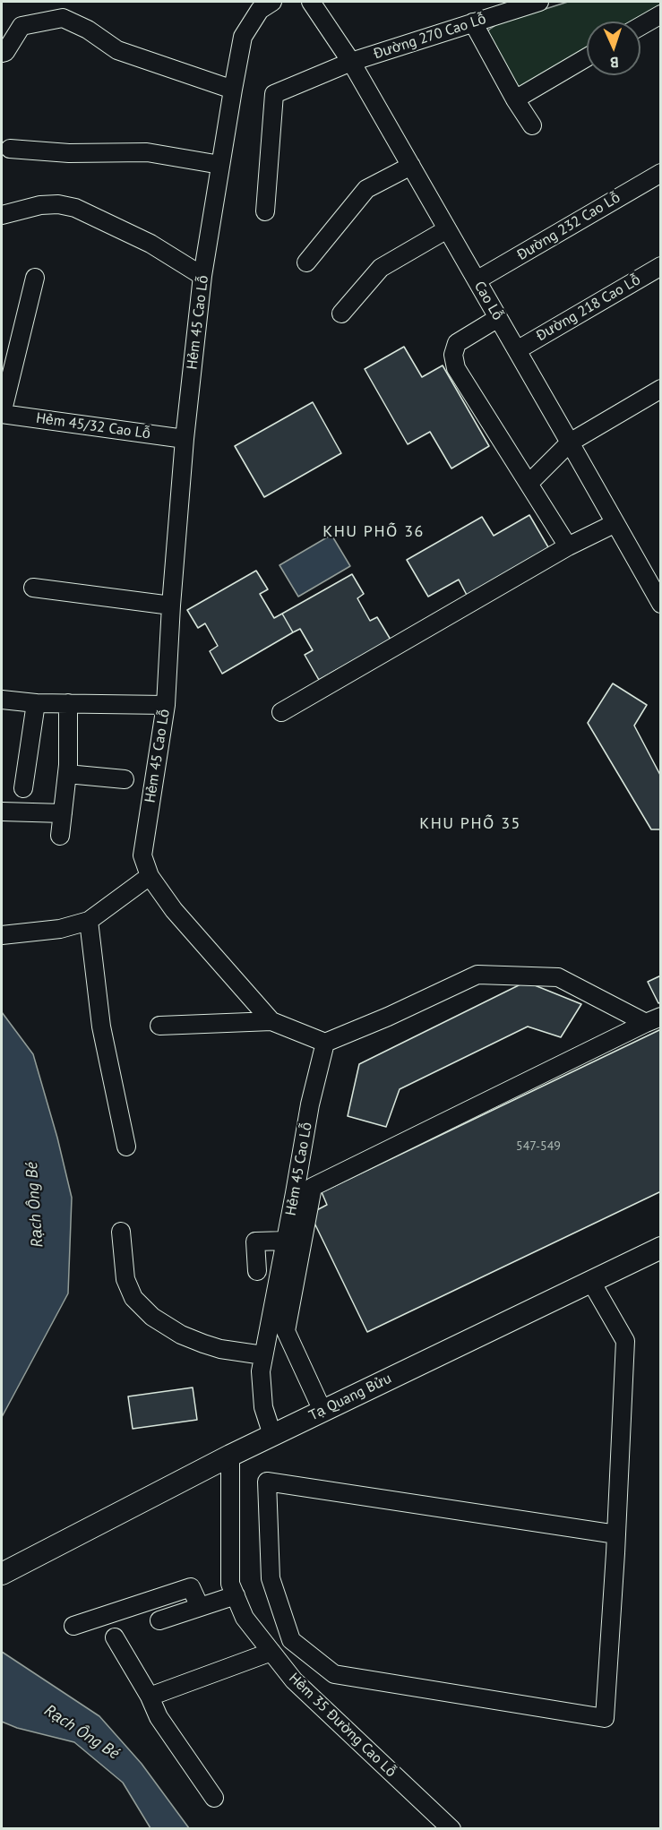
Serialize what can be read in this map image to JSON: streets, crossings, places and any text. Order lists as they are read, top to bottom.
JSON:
{
  "streets": {
    "main road": ["Tạ Quang Bửu"],
    "street": [
      "Đường 270 Cao Lỗ",
      "Đường 232 Cao Lỗ",
      "Cao Lỗ",
      "Đường 218 Cao Lỗ",
      "Hẻm 45 Cao Lỗ",
      "Hẻm 45/32 Cao Lỗ",
      "Hẻm 35 Đường Cao Lỗ"
    ]
  },
  "crossings": [
    ["Đường 270 Cao Lỗ", "Cao Lỗ"],
    ["Đường 232 Cao Lỗ", "Cao Lỗ"],
    ["Cao Lỗ", "Đường 218 Cao Lỗ"],
    ["Hẻm 45 Cao Lỗ", "Hẻm 45/32 Cao Lỗ"],
    ["Hẻm 45 Cao Lỗ", "Tạ Quang Bửu"],
    ["Tạ Quang Bửu", "Hẻm 35 Đường Cao Lỗ"]
  ],
  "districts": ["KHU PHỐ 36", "KHU PHỐ 35"],
  "water": ["Rạch Ông Bé"],
  "house_numbers": ["547-549"],
  "north": "bottom"
}
